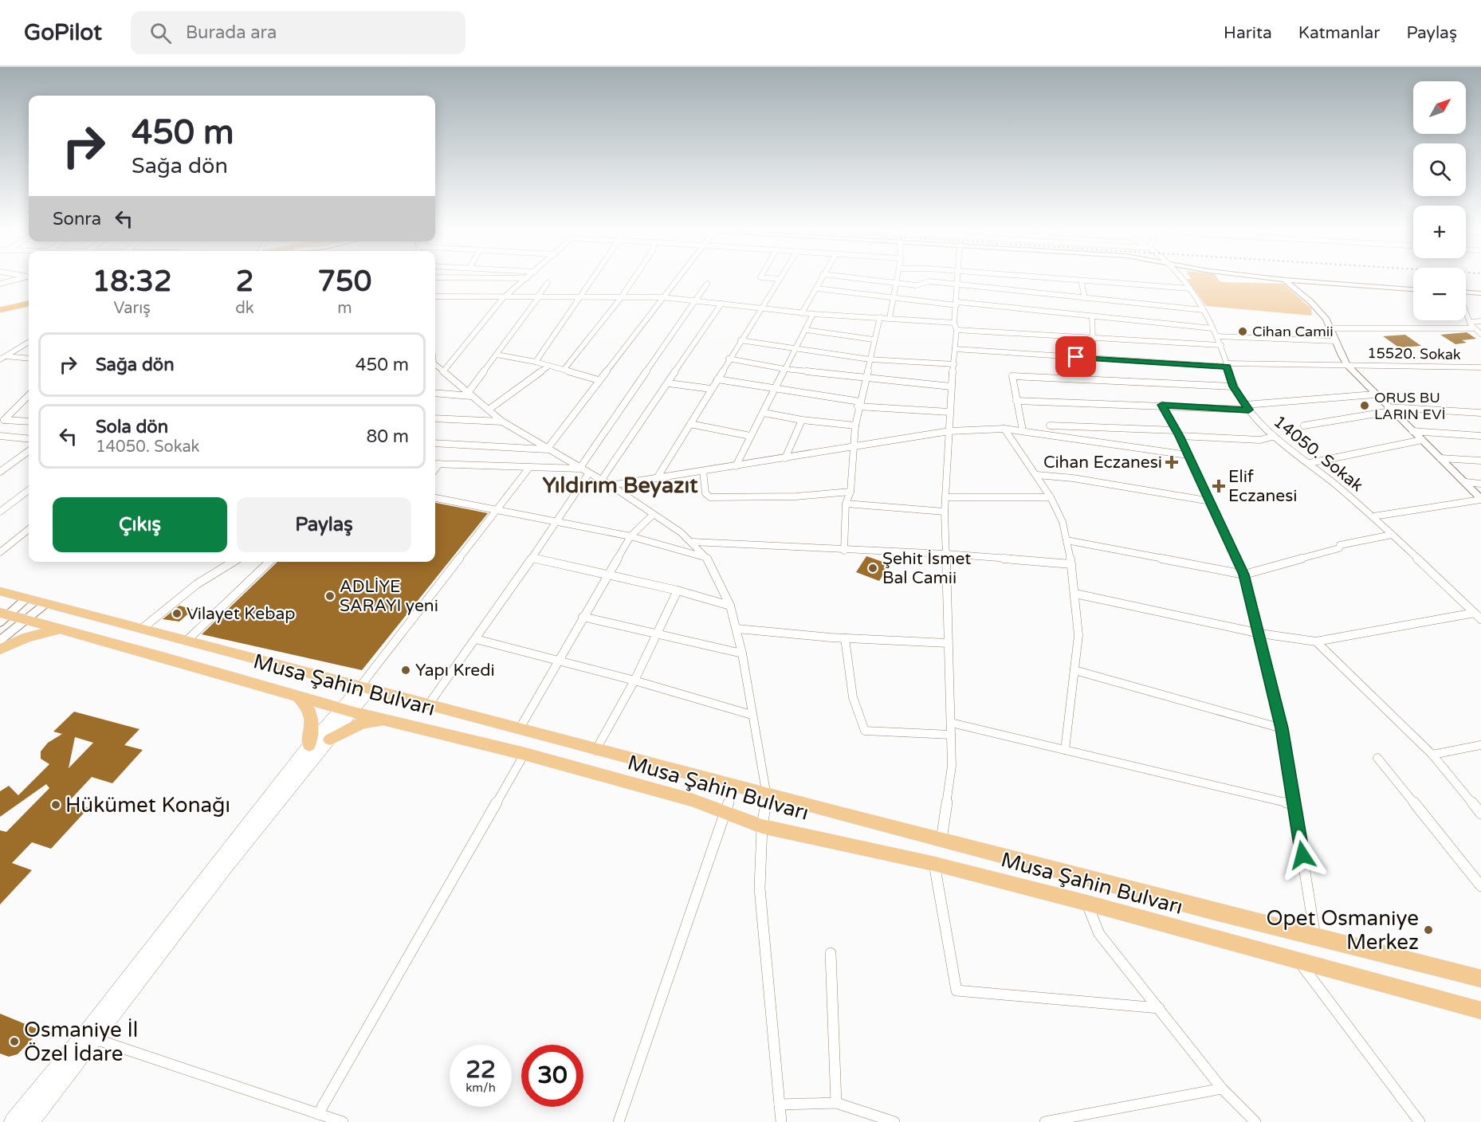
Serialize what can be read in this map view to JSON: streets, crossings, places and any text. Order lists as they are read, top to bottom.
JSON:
{
  "streets": {
    "main road": ["Musa Şahin Bulvarı"],
    "street": ["15520. Sokak", "14050. Sokak"]
  },
  "crossings": [
    ["15520. Sokak", "14050. Sokak"]
  ],
  "districts": ["Yıldırım Beyazıt"],
  "places": {
    "other": [
      "Cihan Camii",
      "ORUS BU LARIN EVİ",
      "Şehit İsmet Bal Camii",
      "ADLİYE SARAYI yeni",
      "Vilayet Kebap",
      "Yapı Kredi",
      "Hükümet Konağı",
      "Opet Osmaniye Merkez",
      "Osmaniye İl Özel İdare"
    ],
    "health": ["Cihan Eczanesi", "Elif Eczanesi"]
  },
  "north": "top right",
  "page": {
    "header": "GoPilot",
    "search": "Burada ara",
    "nav": ["Harita", "Katmanlar", "Paylaş"],
    "map_buttons": ["+", "−"],
    "turn": ["450 m", "Sağa dön"],
    "then": "Sonra",
    "eta": [
      "18:32",
      "Varış",
      "2",
      "dk",
      "750",
      "m"
    ],
    "list": [
      {
        "name": "Sağa dön",
        "value": "450 m"
      },
      {
        "name": "Sola dön",
        "note": "14050. Sokak",
        "value": "80 m"
      }
    ],
    "buttons": ["Çıkış", "Paylaş"],
    "speed": "22 km/h",
    "limit": "30"
  }
}
